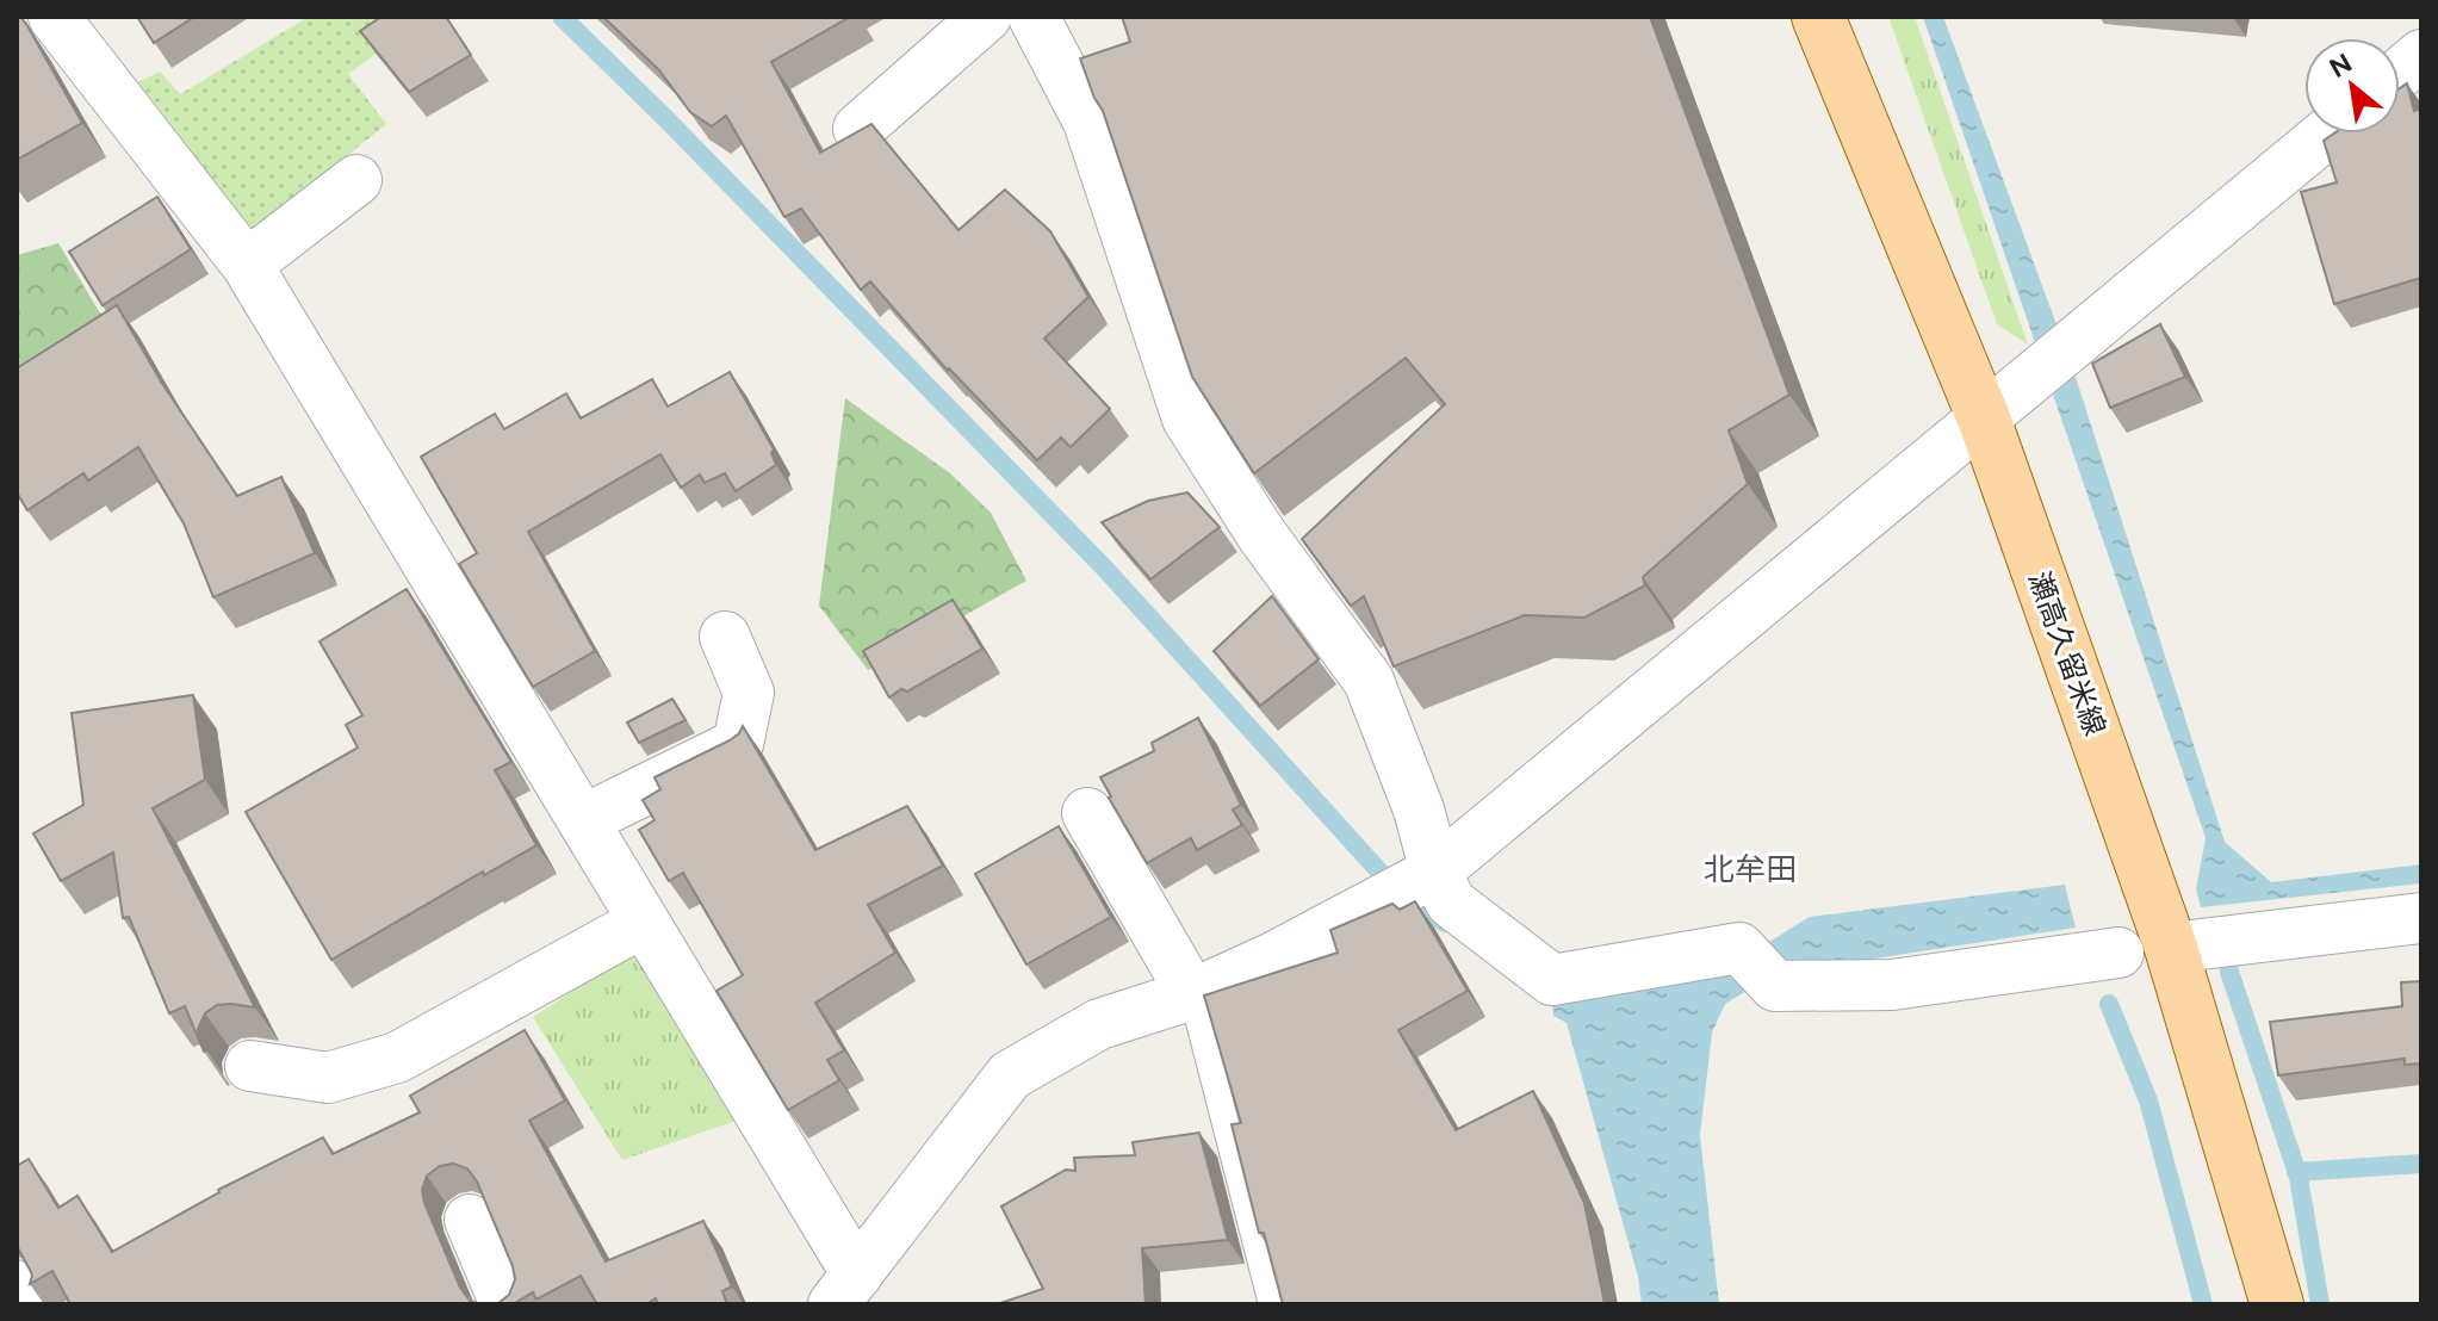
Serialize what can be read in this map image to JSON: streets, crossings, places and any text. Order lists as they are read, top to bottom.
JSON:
{
  "streets": {
    "main road": ["瀬高久留米線"]
  },
  "districts": ["北牟田"],
  "north": "top left"
}
